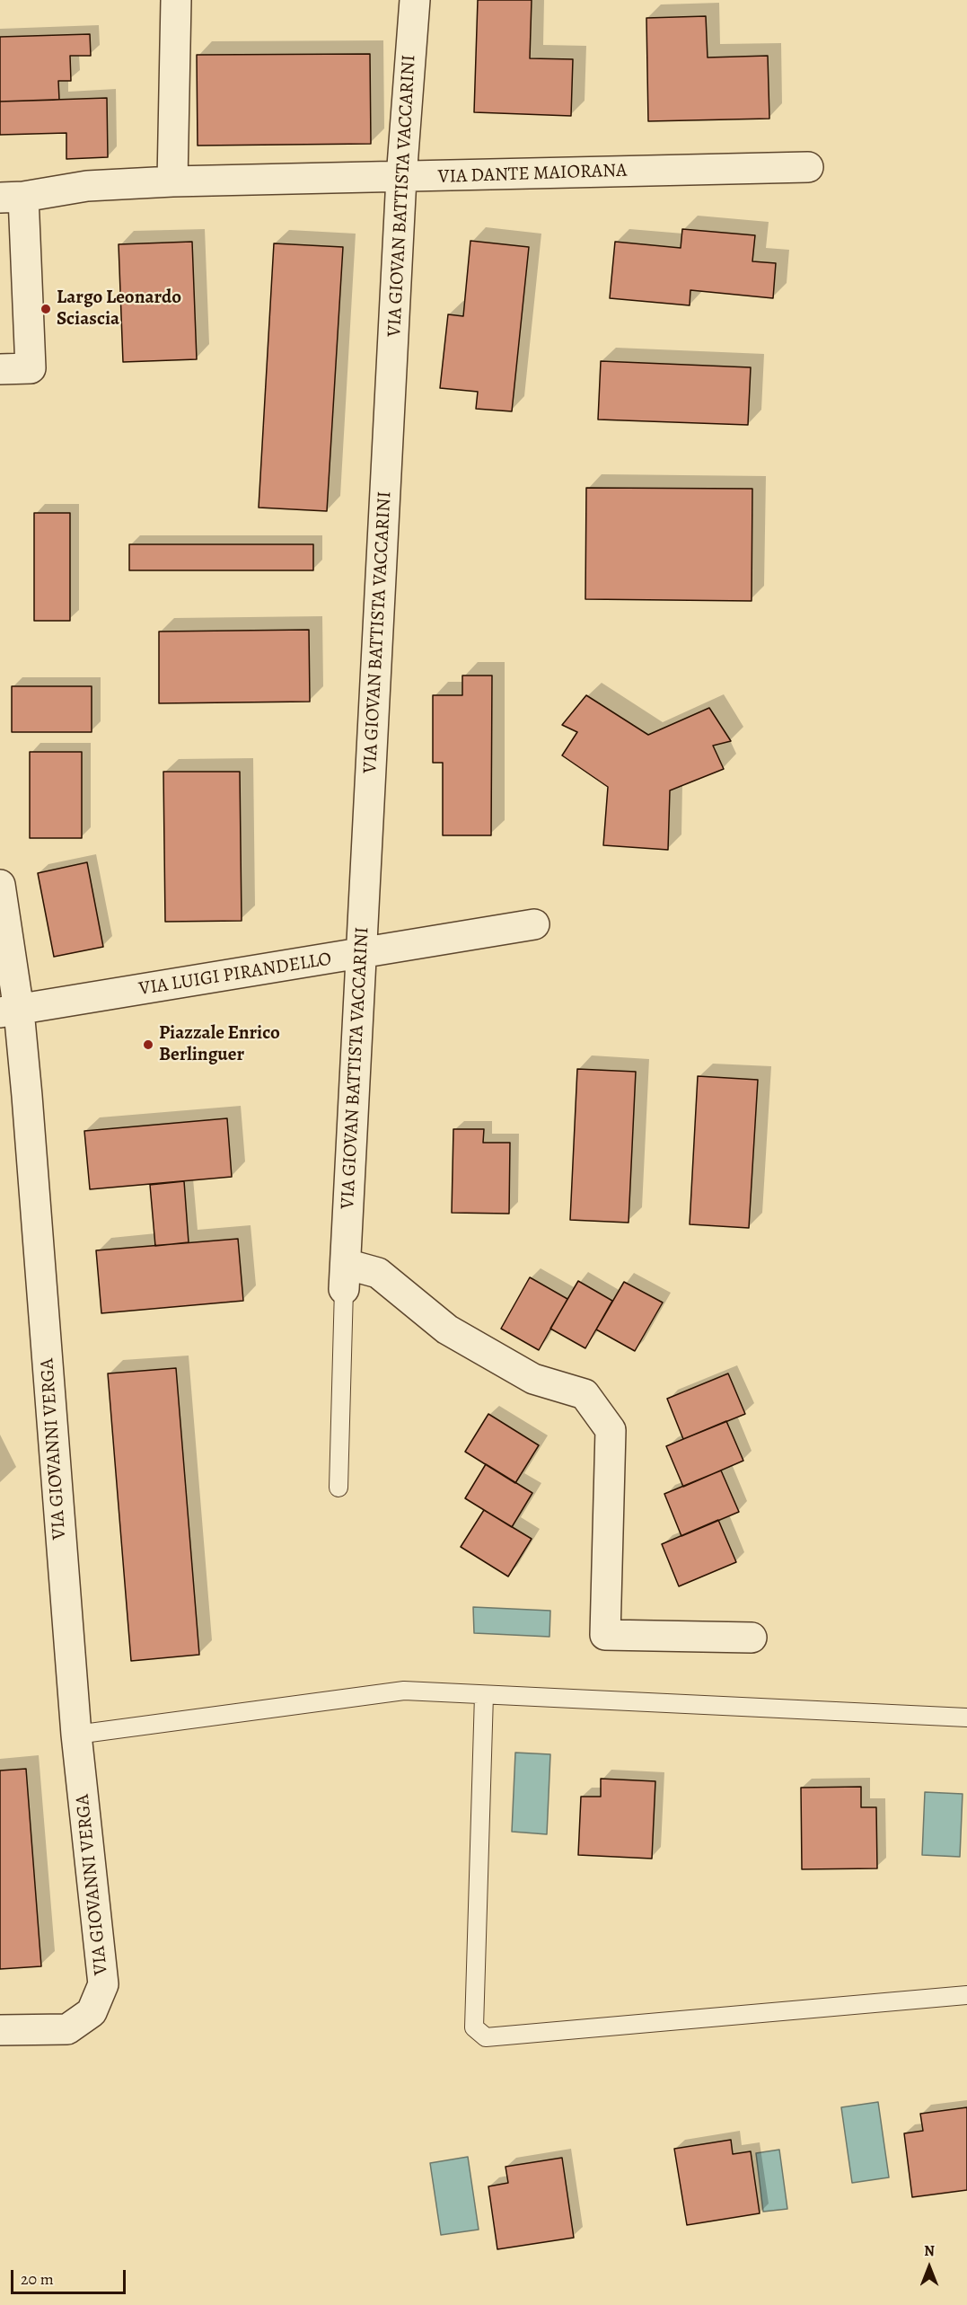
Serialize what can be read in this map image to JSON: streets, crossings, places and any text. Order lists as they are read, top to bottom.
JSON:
{
  "streets": {
    "street": [
      "VIA DANTE MAIORANA",
      "VIA GIOVAN BATTISTA VACCARINI",
      "VIA LUIGI PIRANDELLO",
      "VIA GIOVANNI VERGA"
    ]
  },
  "crossings": [
    ["VIA DANTE MAIORANA", "VIA GIOVAN BATTISTA VACCARINI"],
    ["VIA GIOVAN BATTISTA VACCARINI", "VIA LUIGI PIRANDELLO"],
    ["VIA LUIGI PIRANDELLO", "VIA GIOVANNI VERGA"]
  ],
  "places": ["Largo Leonardo Sciascia", "Piazzale Enrico Berlinguer"],
  "scale_bar": "20 m",
  "north": "top"
}
